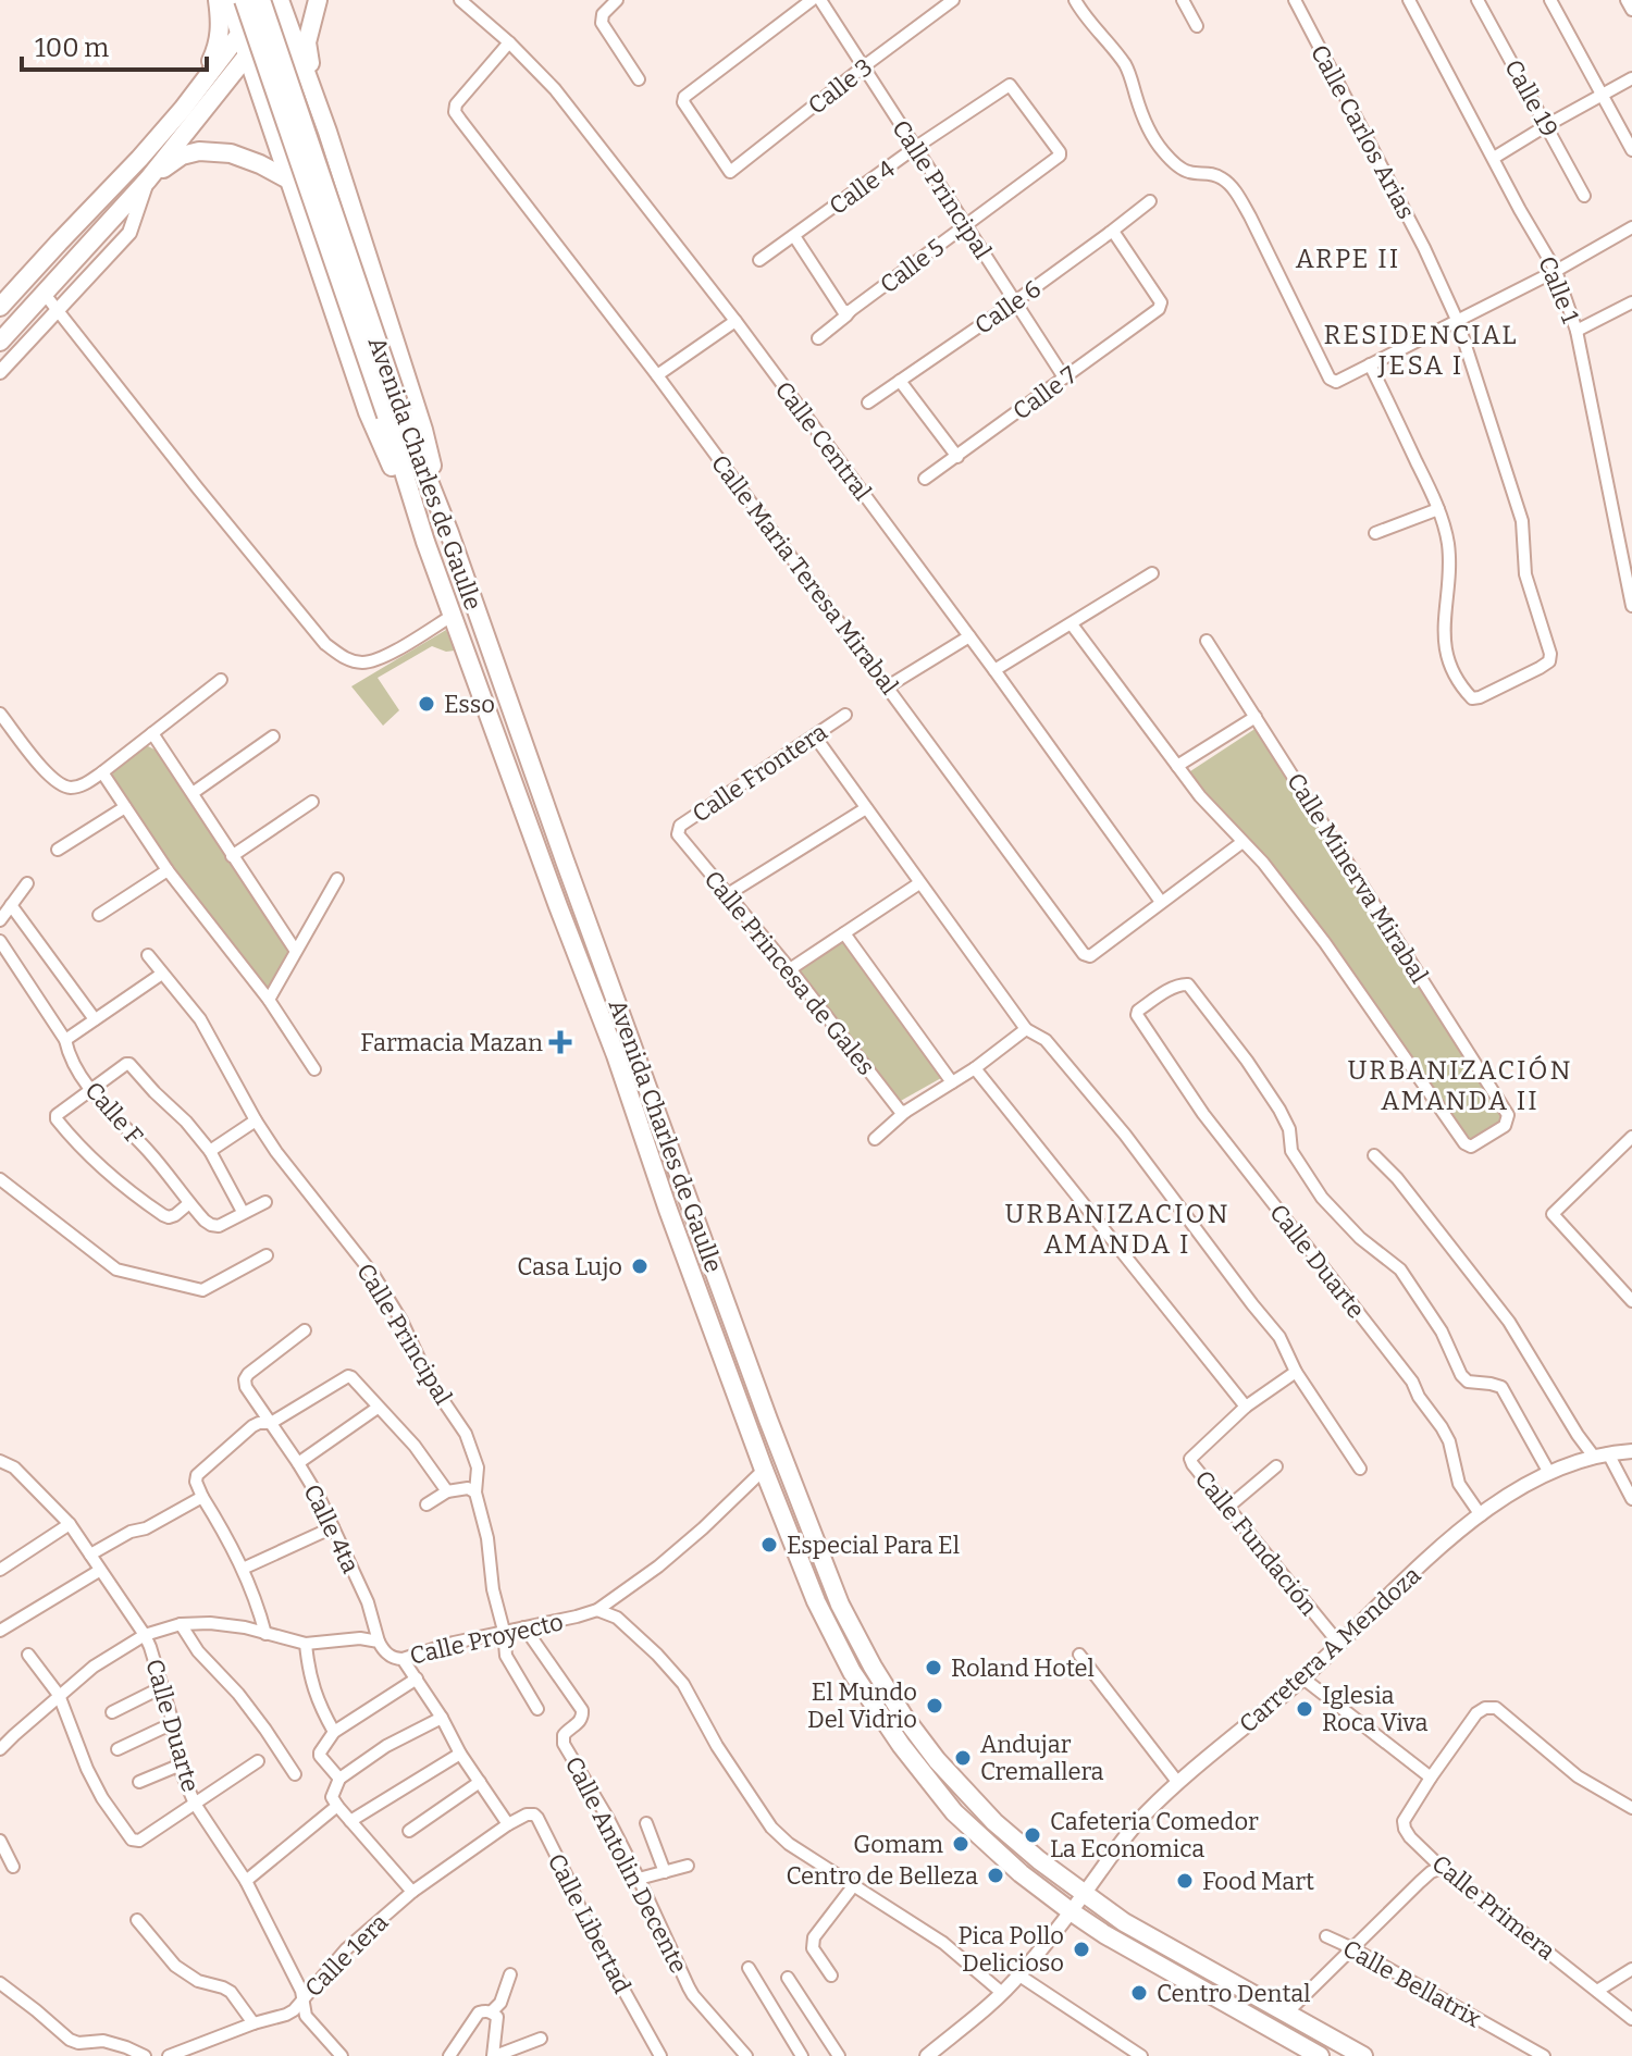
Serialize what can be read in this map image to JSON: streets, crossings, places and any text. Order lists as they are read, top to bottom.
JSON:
{
  "streets": {
    "main road": ["Avenida Charles de Gaulle"],
    "street": [
      "Calle 3",
      "Calle 19",
      "Calle Carlos Arias",
      "Calle 4",
      "Calle Principal",
      "Calle 5",
      "Calle 1",
      "Calle 6",
      "Calle 7",
      "Calle Central",
      "Calle Maria Teresa Mirabal",
      "Calle Frontera",
      "Calle Minerva Mirabal",
      "Calle Princesa de Gales",
      "Calle F",
      "Calle Duarte",
      "Calle 4ta",
      "Calle Fundación",
      "Calle Proyecto",
      "Carretera A Mendoza",
      "Calle Antolin Decente",
      "Calle Primera",
      "Calle Libertad",
      "Calle 1era",
      "Calle Bellatrix"
    ]
  },
  "crossings": [
    ["Calle 3", "Calle Principal"],
    ["Calle 4", "Calle Principal"],
    ["Calle 4", "Calle 5"],
    ["Calle Principal", "Calle 5"],
    ["Calle Principal", "Calle 6"],
    ["Calle Principal", "Calle 7"],
    ["Calle Principal", "Calle Proyecto"],
    ["Calle 6", "Calle 7"],
    ["Calle Central", "Calle Maria Teresa Mirabal"],
    ["Avenida Charles de Gaulle", "Calle Proyecto"],
    ["Avenida Charles de Gaulle", "Carretera A Mendoza"],
    ["Calle Maria Teresa Mirabal", "Calle Minerva Mirabal"],
    ["Calle Frontera", "Calle Princesa de Gales"],
    ["Calle Duarte", "Calle Proyecto"],
    ["Calle Duarte", "Carretera A Mendoza"],
    ["Calle Duarte", "Calle 1era"],
    ["Calle 4ta", "Calle Proyecto"],
    ["Calle Fundación", "Carretera A Mendoza"],
    ["Calle Proyecto", "Calle Antolin Decente"],
    ["Calle Libertad", "Calle 1era"]
  ],
  "districts": [
    "ARPE II",
    "RESIDENCIAL JESA I",
    "URBANIZACIÓN AMANDA II",
    "URBANIZACION AMANDA I"
  ],
  "places": {
    "other": [
      "Esso",
      "Casa Lujo",
      "Especial Para El",
      "Roland Hotel",
      "El Mundo Del Vidrio",
      "Iglesia Roca Viva",
      "Andujar Cremallera",
      "Cafeteria Comedor La Economica",
      "Gomam",
      "Centro de Belleza",
      "Food Mart",
      "Pica Pollo Delicioso",
      "Centro Dental"
    ],
    "health": ["Farmacia Mazan"]
  },
  "scale_bar": "100 m"
}
